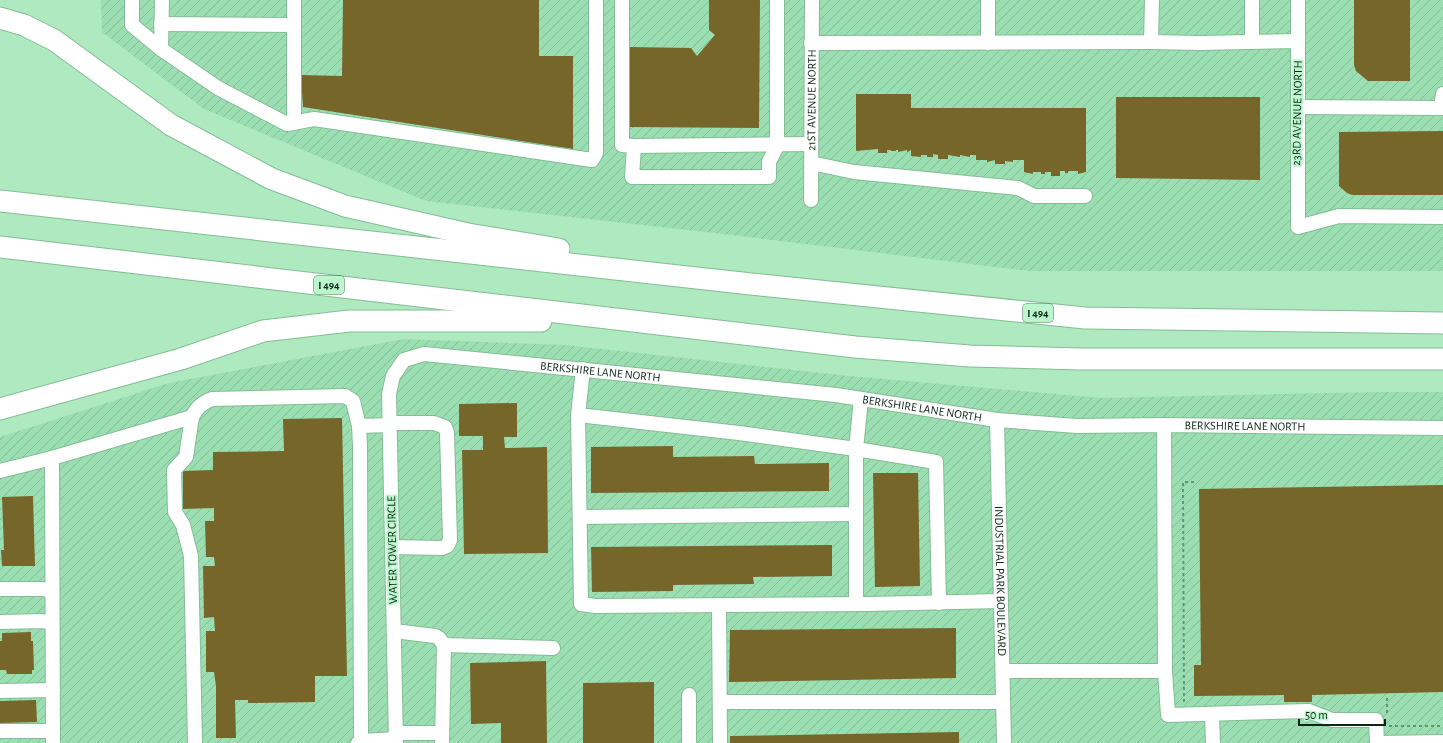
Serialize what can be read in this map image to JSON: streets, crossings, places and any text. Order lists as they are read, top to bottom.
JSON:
{
  "streets": {
    "highway": ["I 494"],
    "street": [
      "21ST AVENUE NORTH",
      "23RD AVENUE NORTH",
      "BERKSHIRE LANE NORTH",
      "WATER TOWER CIRCLE",
      "INDUSTRIAL PARK BOULEVARD"
    ]
  },
  "crossings": [
    ["BERKSHIRE LANE NORTH", "WATER TOWER CIRCLE"],
    ["BERKSHIRE LANE NORTH", "INDUSTRIAL PARK BOULEVARD"]
  ],
  "scale_bar": "50 m"
}
